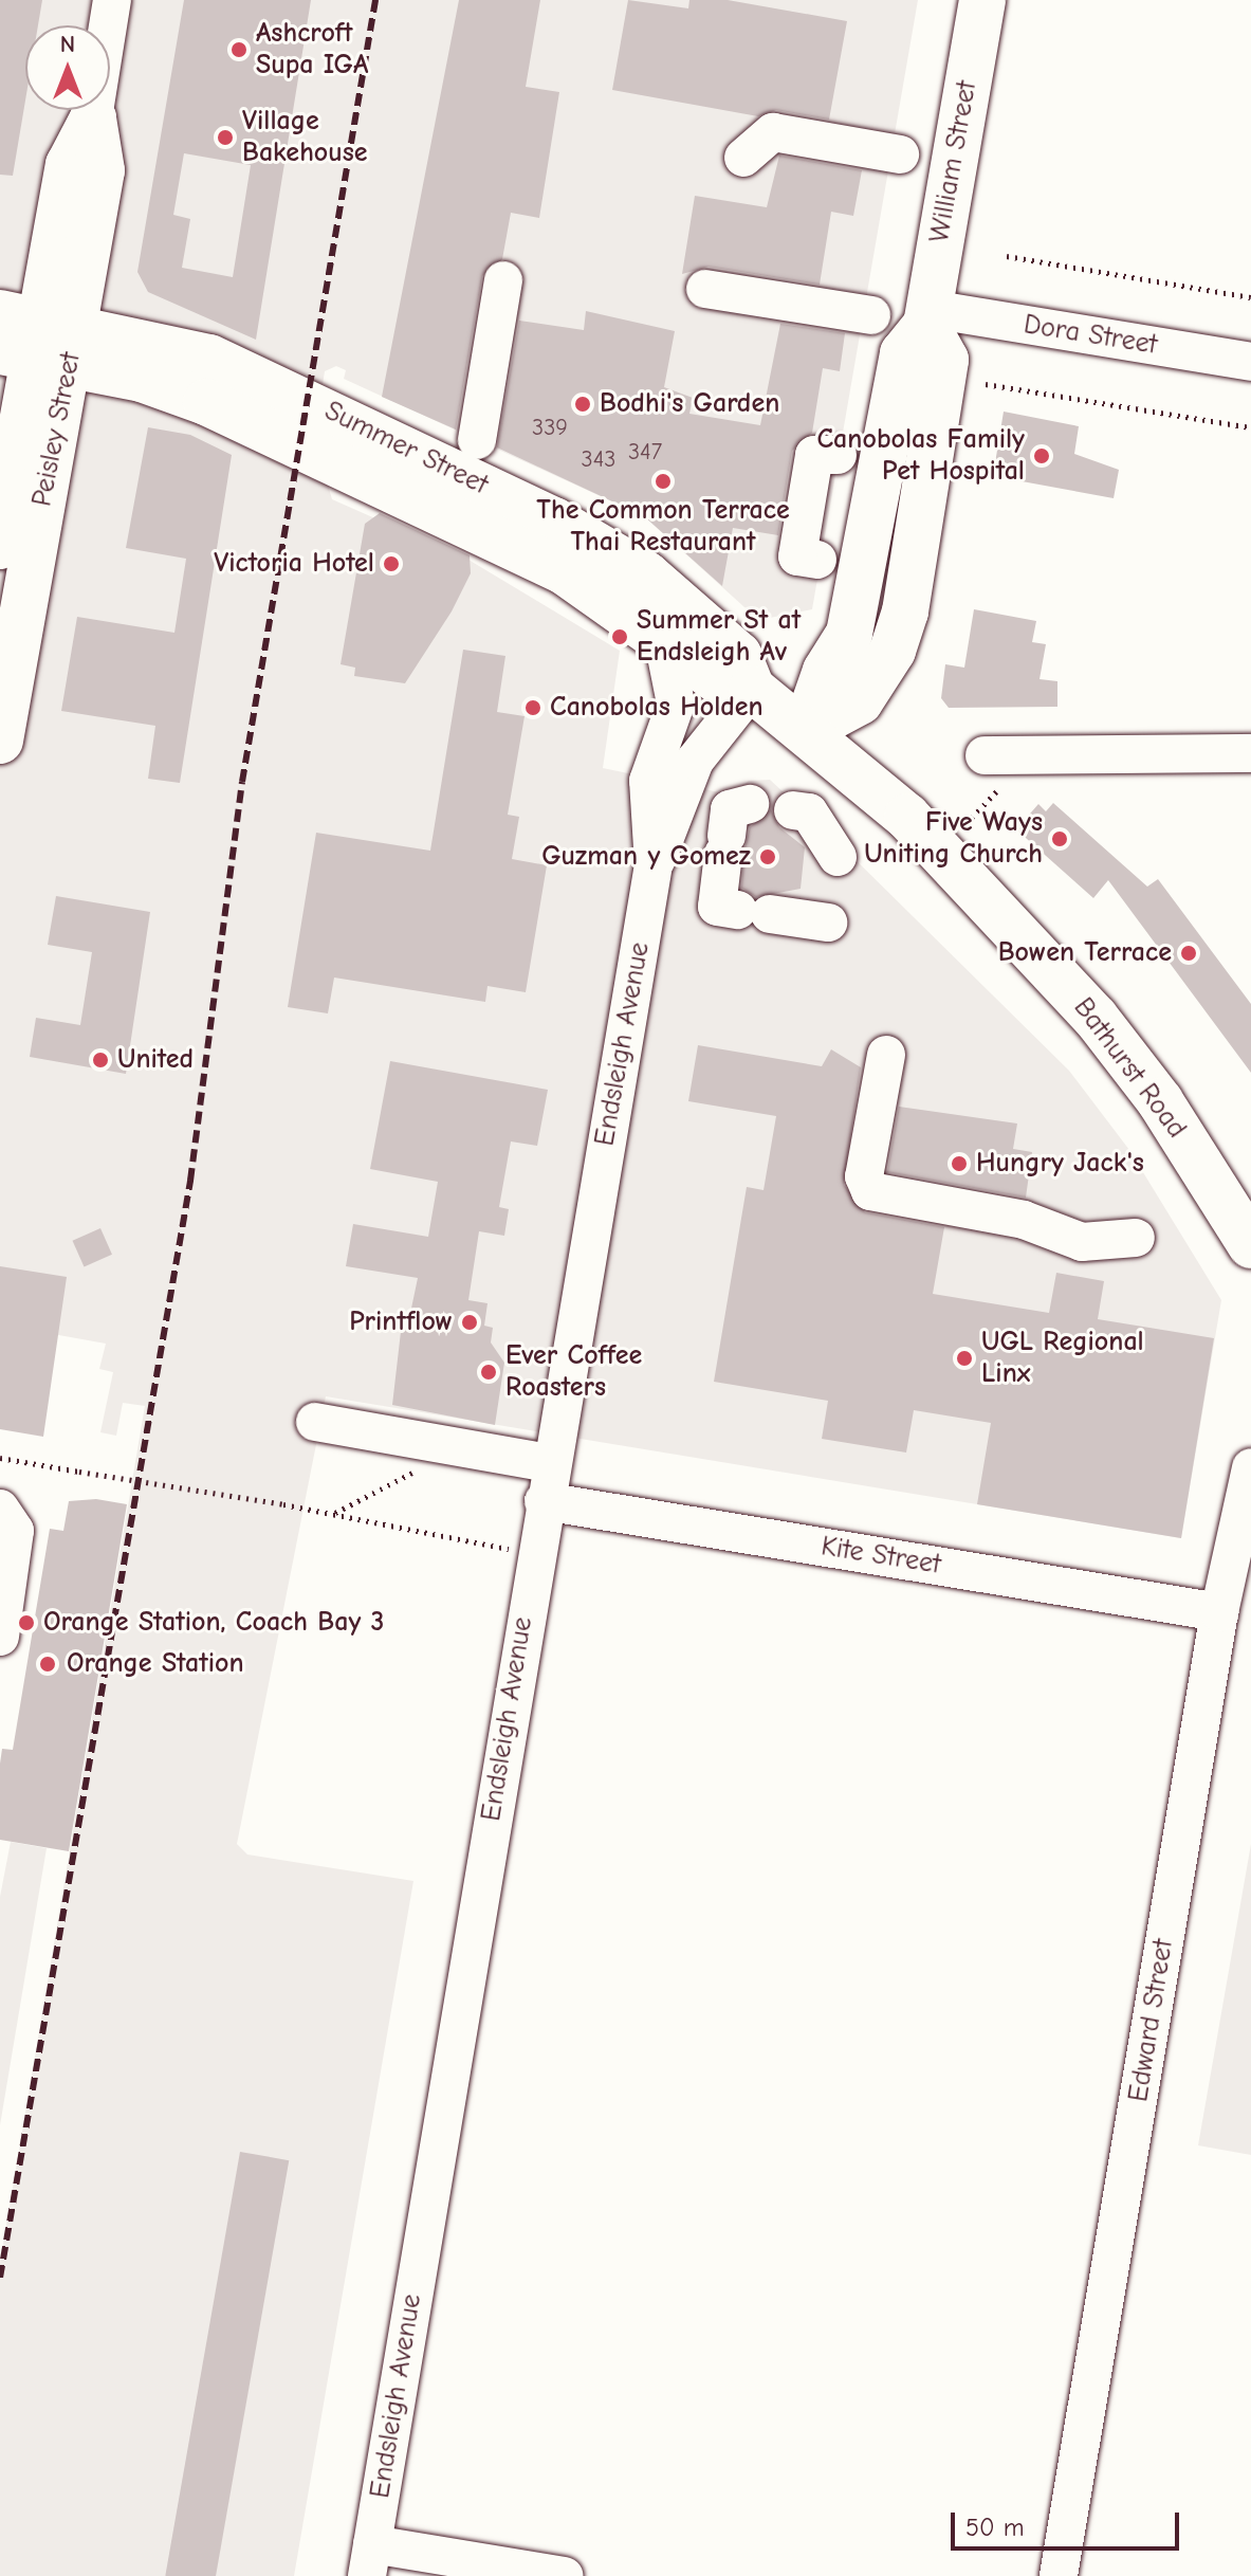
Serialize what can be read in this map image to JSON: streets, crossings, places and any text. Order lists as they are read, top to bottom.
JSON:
{
  "streets": {
    "main road": [
      "William Street",
      "Peisley Street",
      "Summer Street",
      "Bathurst Road"
    ],
    "street": [
      "Dora Street",
      "Endsleigh Avenue",
      "Kite Street",
      "Edward Street"
    ]
  },
  "crossings": [
    ["William Street", "Dora Street"],
    ["William Street", "Summer Street"],
    ["William Street", "Bathurst Road"],
    ["Peisley Street", "Summer Street"],
    ["Summer Street", "Endsleigh Avenue"],
    ["Summer Street", "Bathurst Road"],
    ["Endsleigh Avenue", "Kite Street"],
    ["Kite Street", "Edward Street"]
  ],
  "places": [
    "Ashcroft Supa IGA",
    "Village Bakehouse",
    "Bodhi's Garden",
    "Canobolas Family Pet Hospital",
    "The Common Terrace Thai Restaurant",
    "Victoria Hotel",
    "Summer St at Endsleigh Av",
    "Canobolas Holden",
    "Five Ways Uniting Church",
    "Guzman y Gomez",
    "Bowen Terrace",
    "United",
    "Hungry Jack's",
    "Printflow",
    "UGL Regional Linx",
    "Ever Coffee Roasters",
    "Orange Station, Coach Bay 3",
    "Orange Station"
  ],
  "house_numbers": ["339", "347", "343"],
  "scale_bar": "50 m",
  "north": "top"
}
